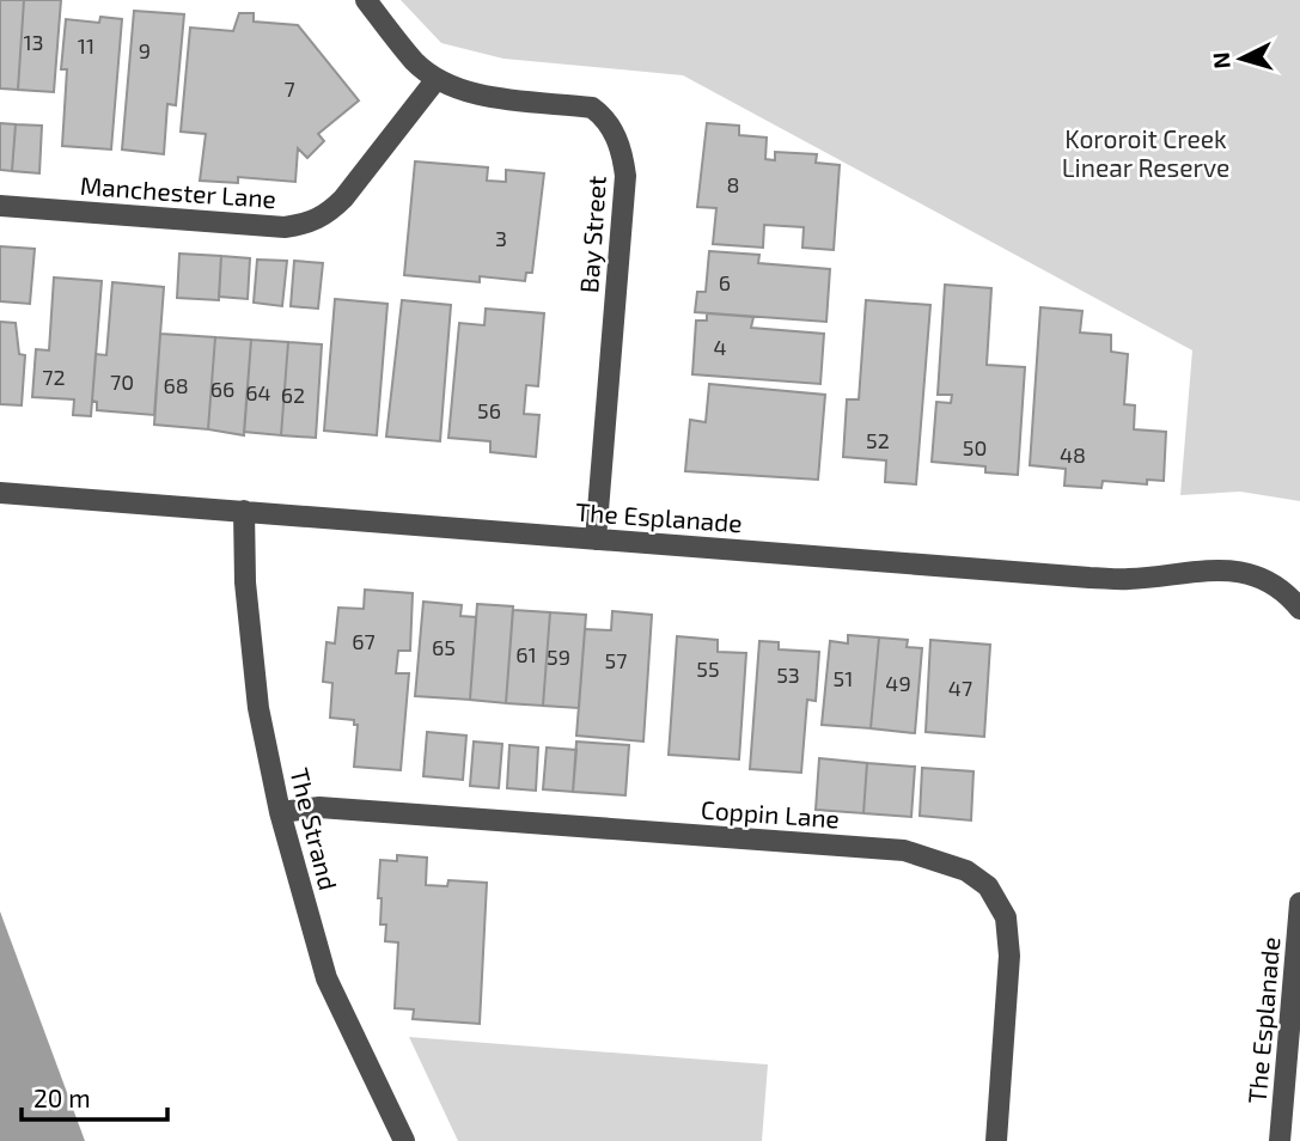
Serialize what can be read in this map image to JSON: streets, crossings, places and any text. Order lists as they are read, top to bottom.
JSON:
{
  "streets": {
    "street": [
      "Manchester Lane",
      "Bay Street",
      "The Esplanade",
      "Coppin Lane",
      "The Strand"
    ]
  },
  "crossings": [
    ["Manchester Lane", "Bay Street"],
    ["Bay Street", "The Esplanade"],
    ["The Esplanade", "The Strand"],
    ["Coppin Lane", "The Strand"]
  ],
  "parks": ["Kororoit Creek Linear Reserve"],
  "house_numbers": [
    "13",
    "11",
    "9",
    "7",
    "8",
    "3",
    "6",
    "4",
    "72",
    "70",
    "68",
    "66",
    "64",
    "62",
    "56",
    "52",
    "50",
    "48",
    "67",
    "65",
    "61",
    "59",
    "57",
    "55",
    "53",
    "51",
    "49",
    "47"
  ],
  "scale_bar": "20 m",
  "north": "left"
}
